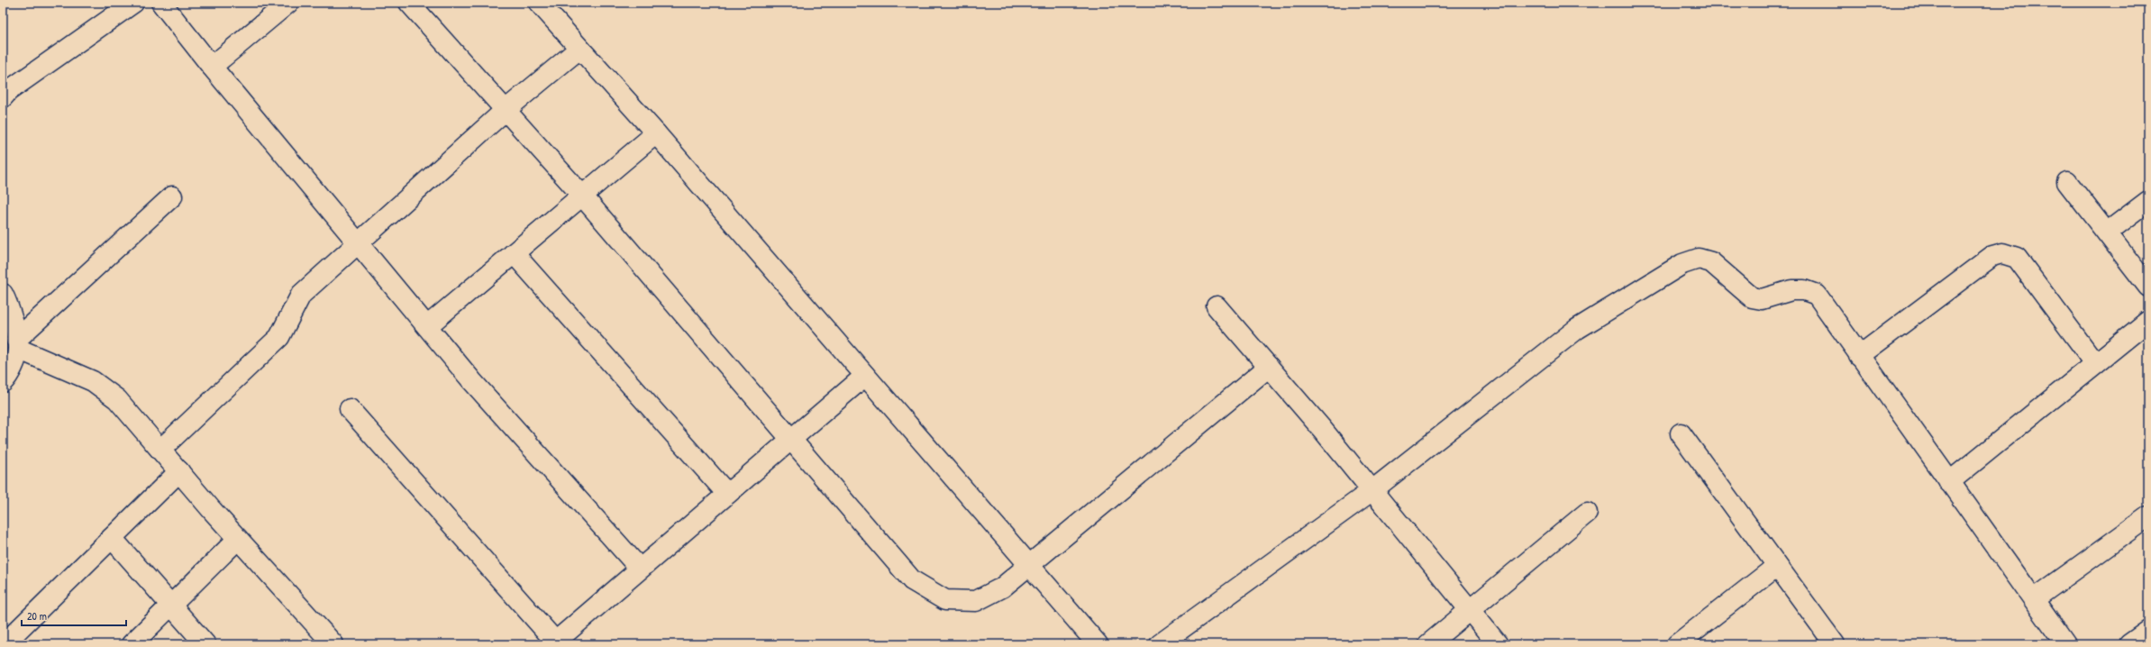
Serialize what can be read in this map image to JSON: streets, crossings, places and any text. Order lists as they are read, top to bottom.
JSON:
{
  "scale_bar": "20 m"
}
